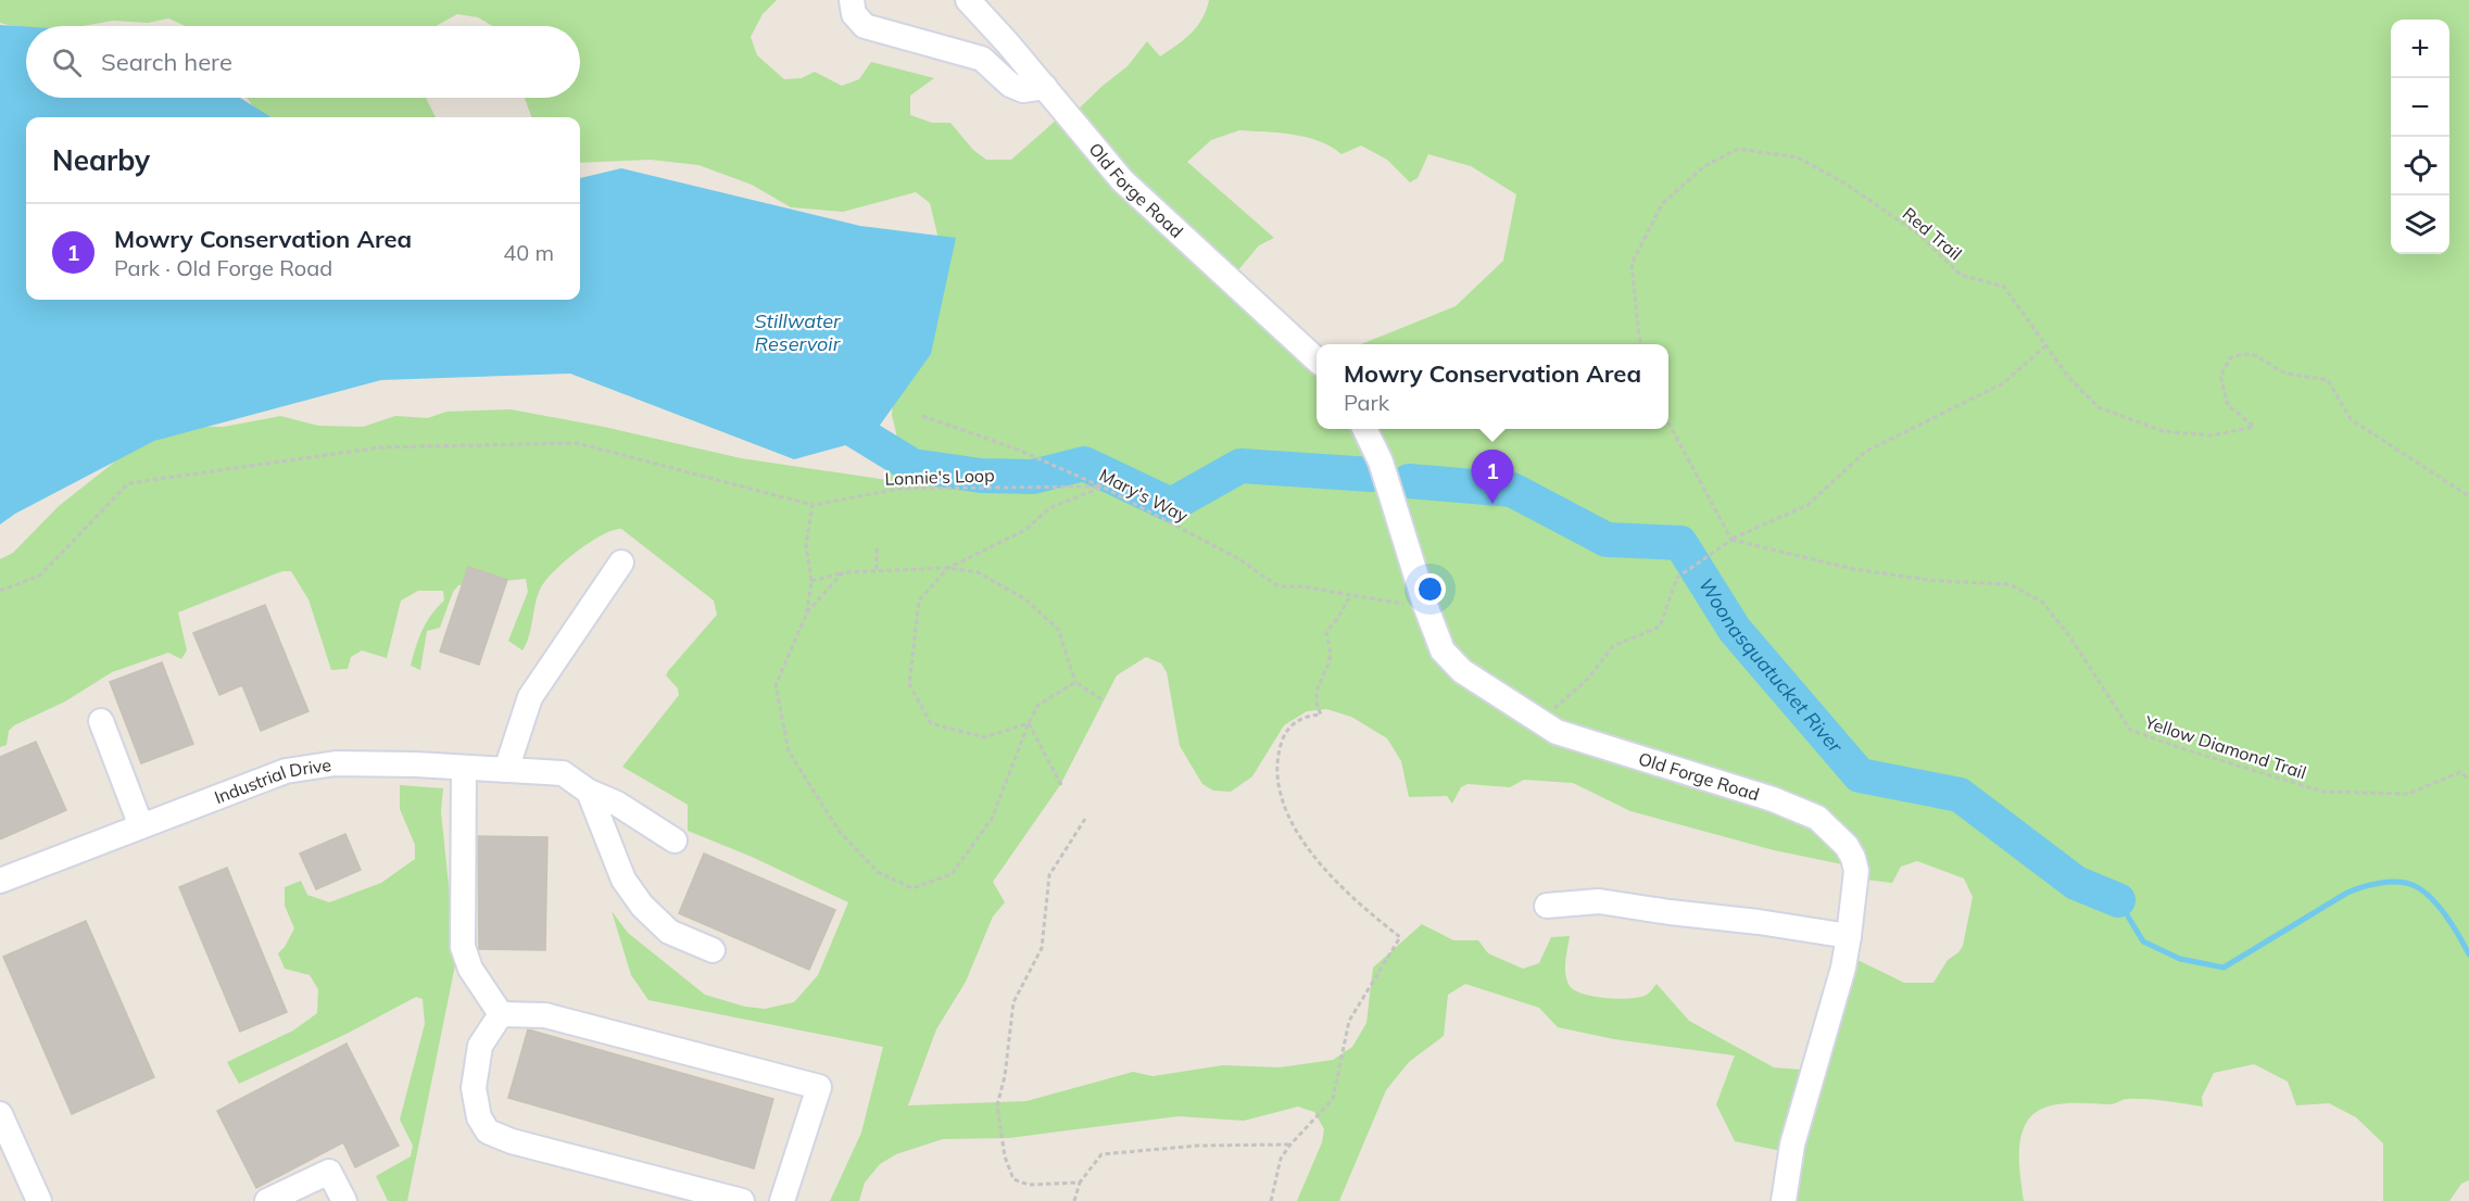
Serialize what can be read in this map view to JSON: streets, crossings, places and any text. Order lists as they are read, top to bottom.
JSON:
{
  "streets": {
    "street": ["Old Forge Road", "Industrial Drive"],
    "path": [
      "Red Trail",
      "Lonnie's Loop",
      "Mary's Way",
      "Yellow Diamond Trail"
    ]
  },
  "crossings": [
    ["Old Forge Road", "Mary's Way"],
    ["Lonnie's Loop", "Mary's Way"]
  ],
  "water": ["Stillwater Reservoir", "Woonasquatucket River"],
  "page": {
    "map_buttons": ["+", "−"],
    "search": "Search here",
    "heading": "Nearby",
    "list": [
      {
        "mark": "1",
        "name": "Mowry Conservation Area",
        "note": "Park · Old Forge Road",
        "value": "40 m"
      }
    ],
    "popup": ["Mowry Conservation Area", "Park"],
    "pins": "1"
  }
}
